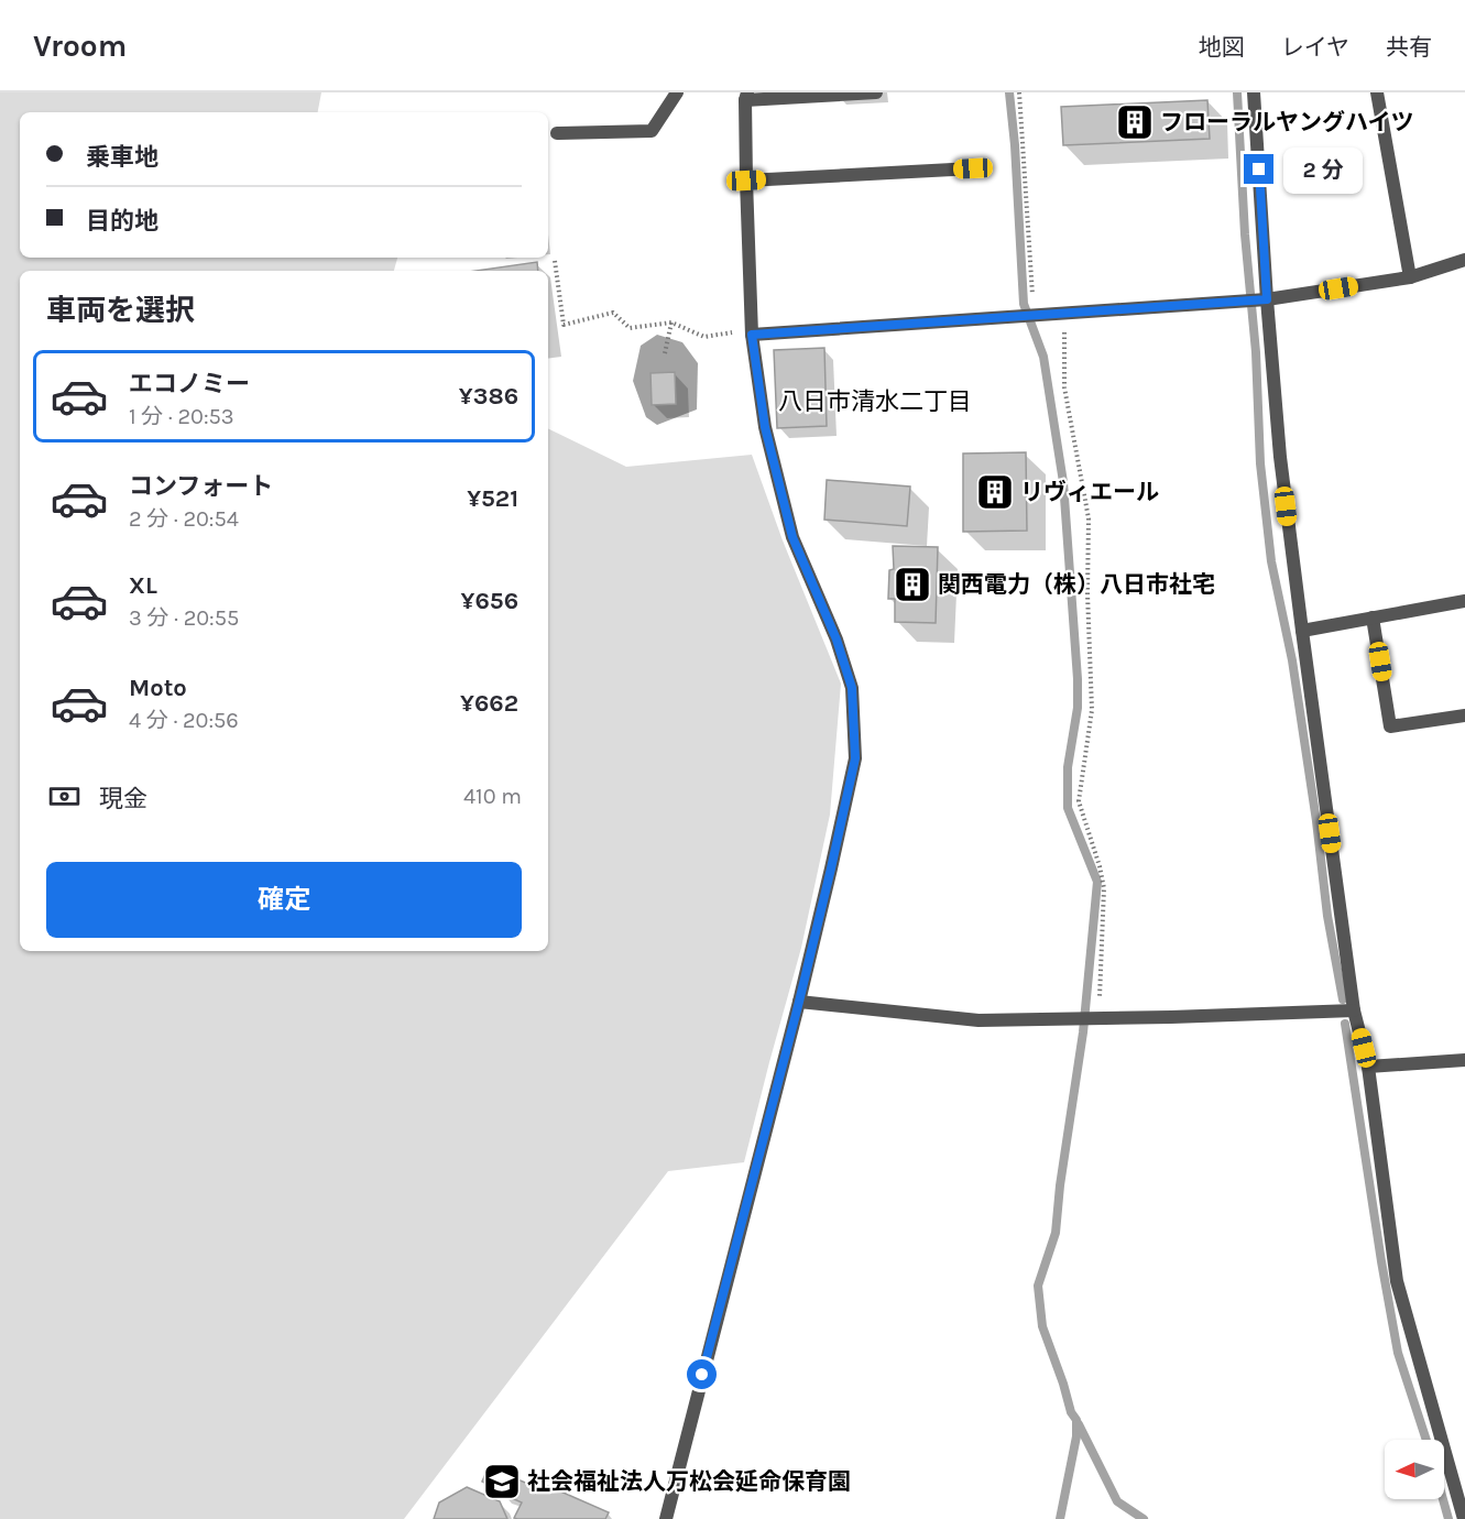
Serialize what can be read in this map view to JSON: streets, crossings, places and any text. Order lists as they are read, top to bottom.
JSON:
{
  "districts": ["八日市清水二丁目"],
  "places": {
    "building": ["フローラルヤングハイツ", "リヴィエール", "関西電力（株）八日市社宅"],
    "school or university": ["社会福祉法人万松会延命保育園"]
  },
  "north": "left",
  "page": {
    "header": "Vroom",
    "nav": ["地図", "レイヤ", "共有"],
    "banner": ["乗車地", "目的地"],
    "bubble": "2 分",
    "heading": "車両を選択",
    "list": [
      {
        "name": "エコノミー",
        "note": "1 分 · 20:53",
        "value": "¥386"
      },
      {
        "name": "コンフォート",
        "note": "2 分 · 20:54",
        "value": "¥521"
      },
      {
        "name": "XL",
        "note": "3 分 · 20:55",
        "value": "¥656"
      },
      {
        "name": "Moto",
        "note": "4 分 · 20:56",
        "value": "¥662"
      }
    ],
    "pay": ["現金", "410 m"],
    "buttons": "確定"
  }
}
